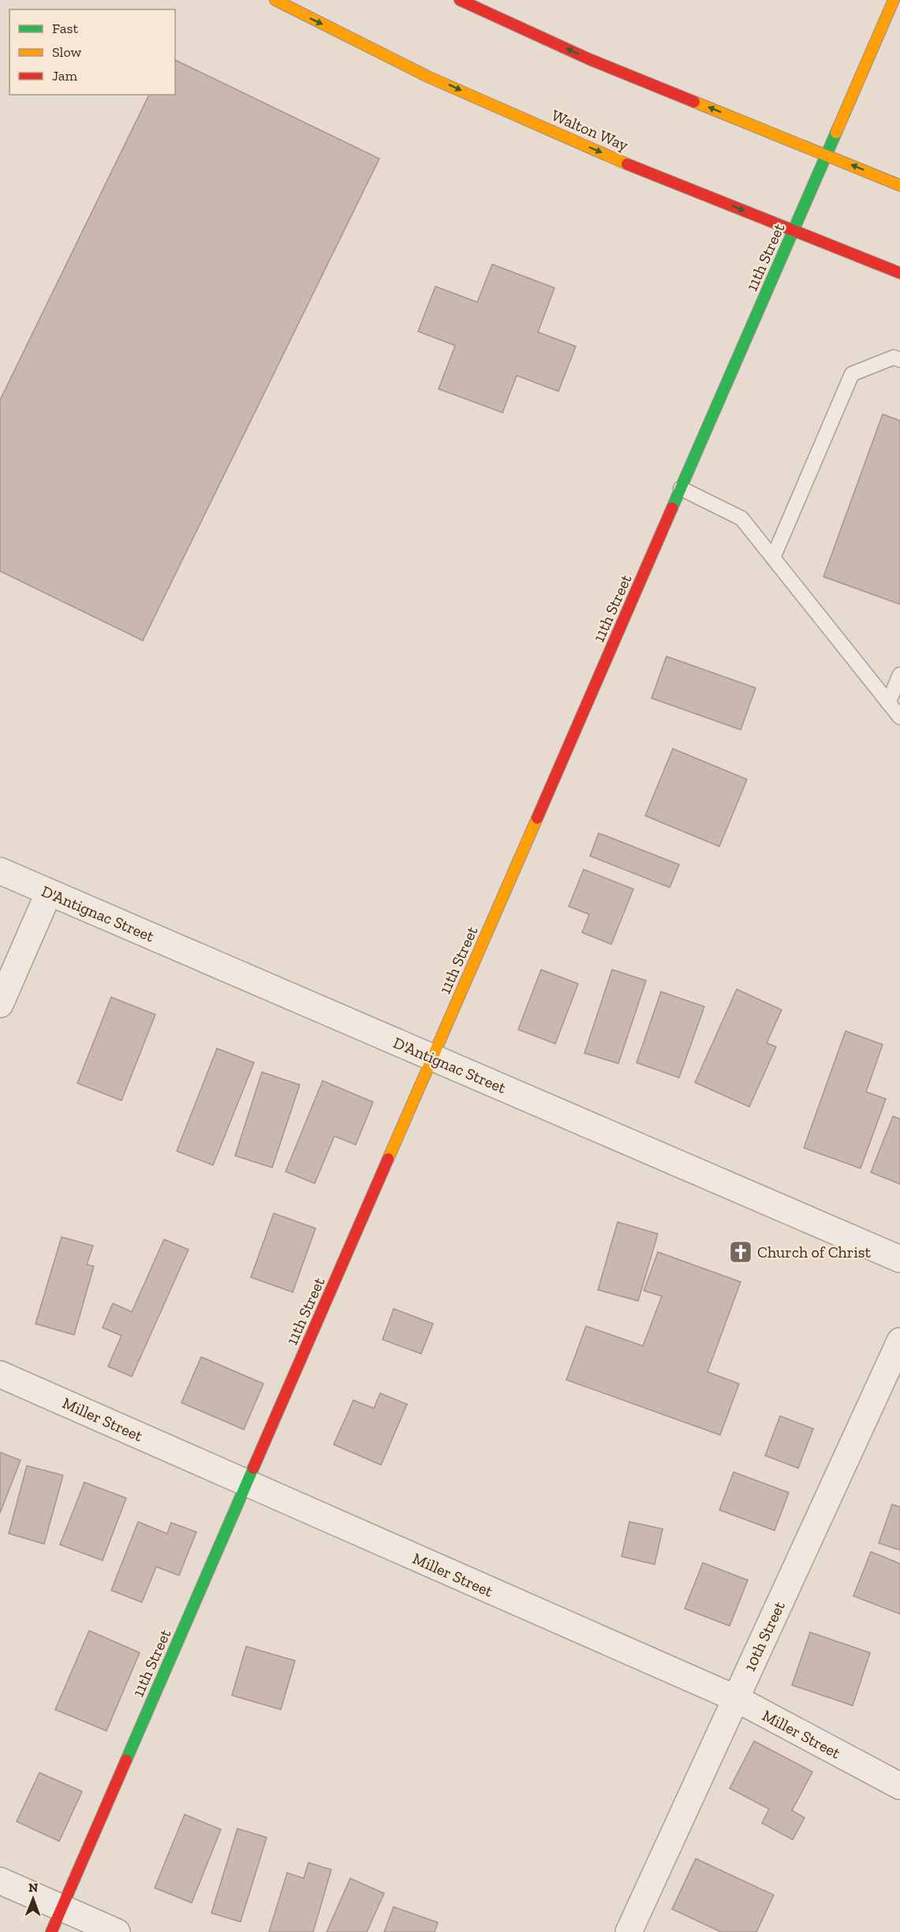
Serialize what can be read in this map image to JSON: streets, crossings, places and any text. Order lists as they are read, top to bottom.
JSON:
{
  "streets": {
    "main road": ["Walton Way", "11th Street"],
    "street": ["D'Antignac Street", "Miller Street", "10th Street"]
  },
  "crossings": [
    ["Walton Way", "11th Street"],
    ["11th Street", "D'Antignac Street"],
    ["11th Street", "Miller Street"],
    ["Miller Street", "10th Street"]
  ],
  "places": {
    "church": ["Church of Christ"]
  },
  "legend": ["Fast", "Slow", "Jam"],
  "north": "top"
}
